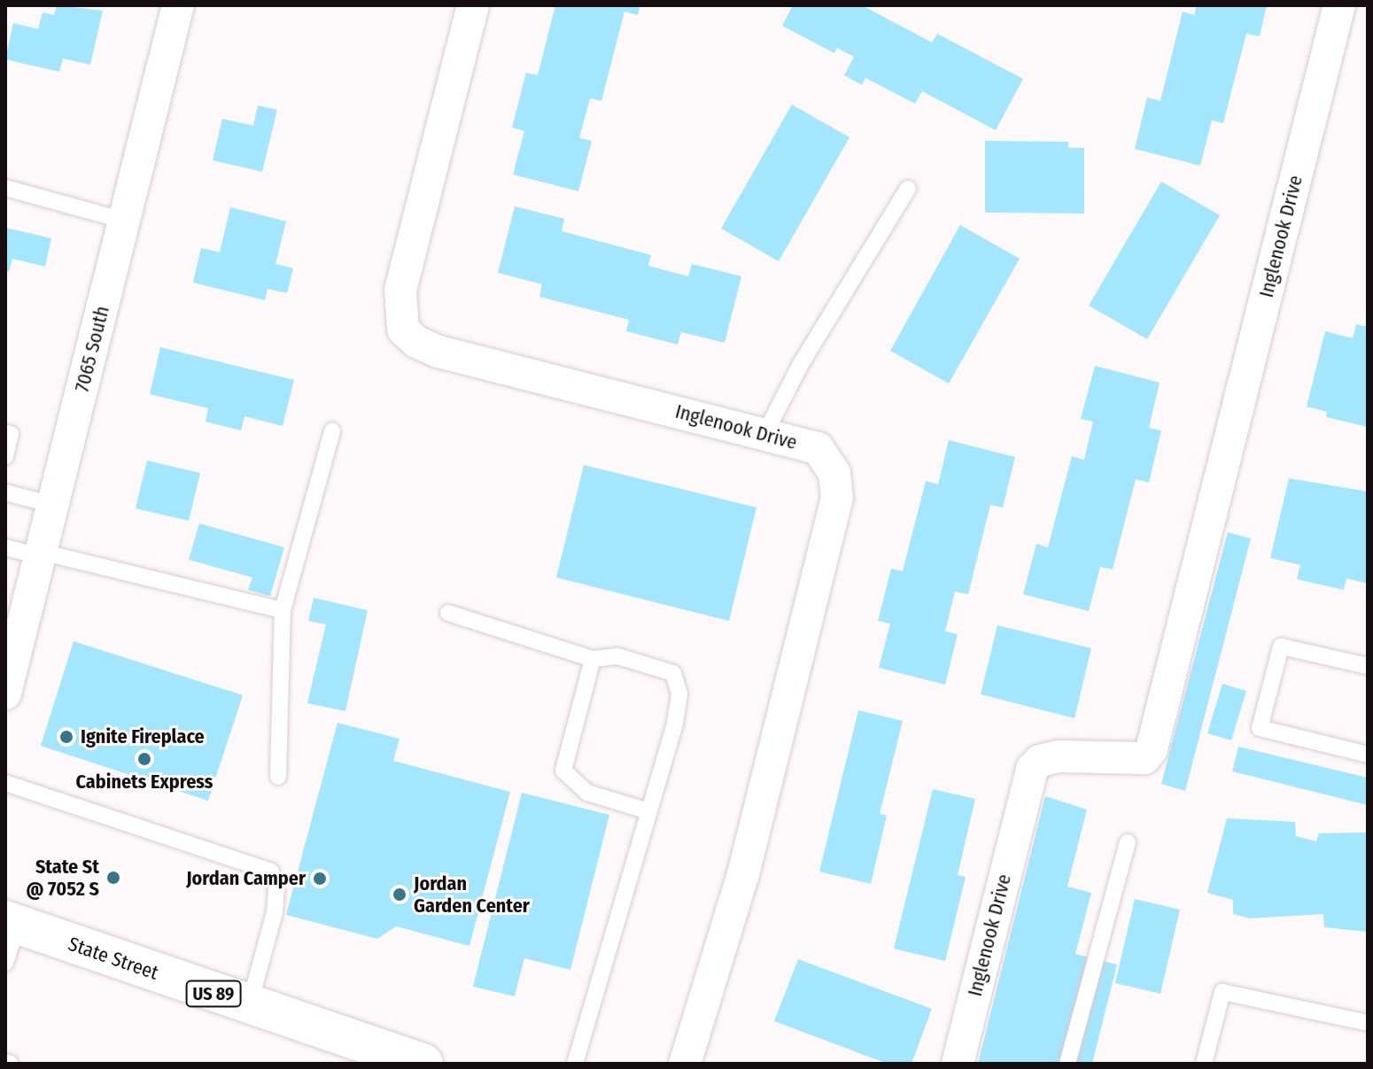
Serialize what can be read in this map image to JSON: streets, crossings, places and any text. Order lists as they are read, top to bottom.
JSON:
{
  "streets": {
    "main road": ["State Street", "US 89"],
    "street": ["Inglenook Drive", "7065 South"]
  },
  "places": [
    "Ignite Fireplace",
    "Cabinets Express",
    "State St @ 7052 S",
    "Jordan Camper",
    "Jordan Garden Center"
  ]
}
